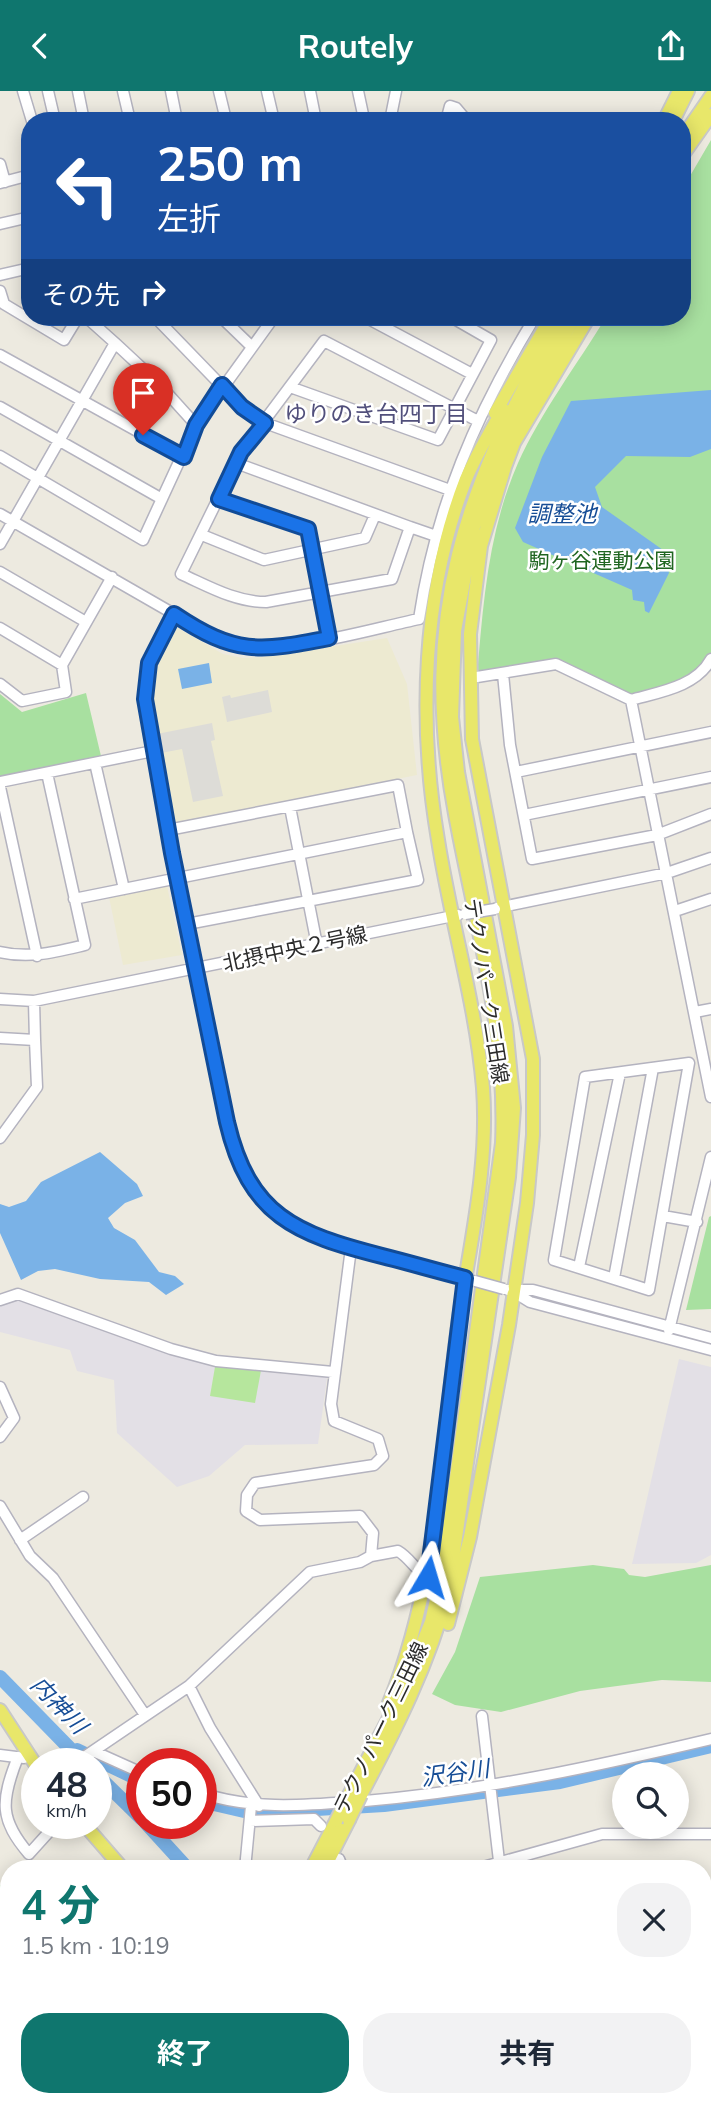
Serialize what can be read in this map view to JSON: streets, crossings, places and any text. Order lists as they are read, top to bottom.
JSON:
{
  "streets": {
    "main road": ["テクノパーク三田線"],
    "street": ["北摂中央２号線"]
  },
  "districts": ["ゆりのき台四丁目"],
  "water": ["調整池", "内神川", "沢谷川"],
  "parks": ["駒ヶ谷運動公園"],
  "page": {
    "header": "Routely",
    "turn": ["250 m", "左折"],
    "then": "その先",
    "speed": "48 km/h",
    "limit": "50",
    "heading": ["4 分", "1.5 km · 10:19"],
    "buttons": ["終了", "共有"]
  }
}
